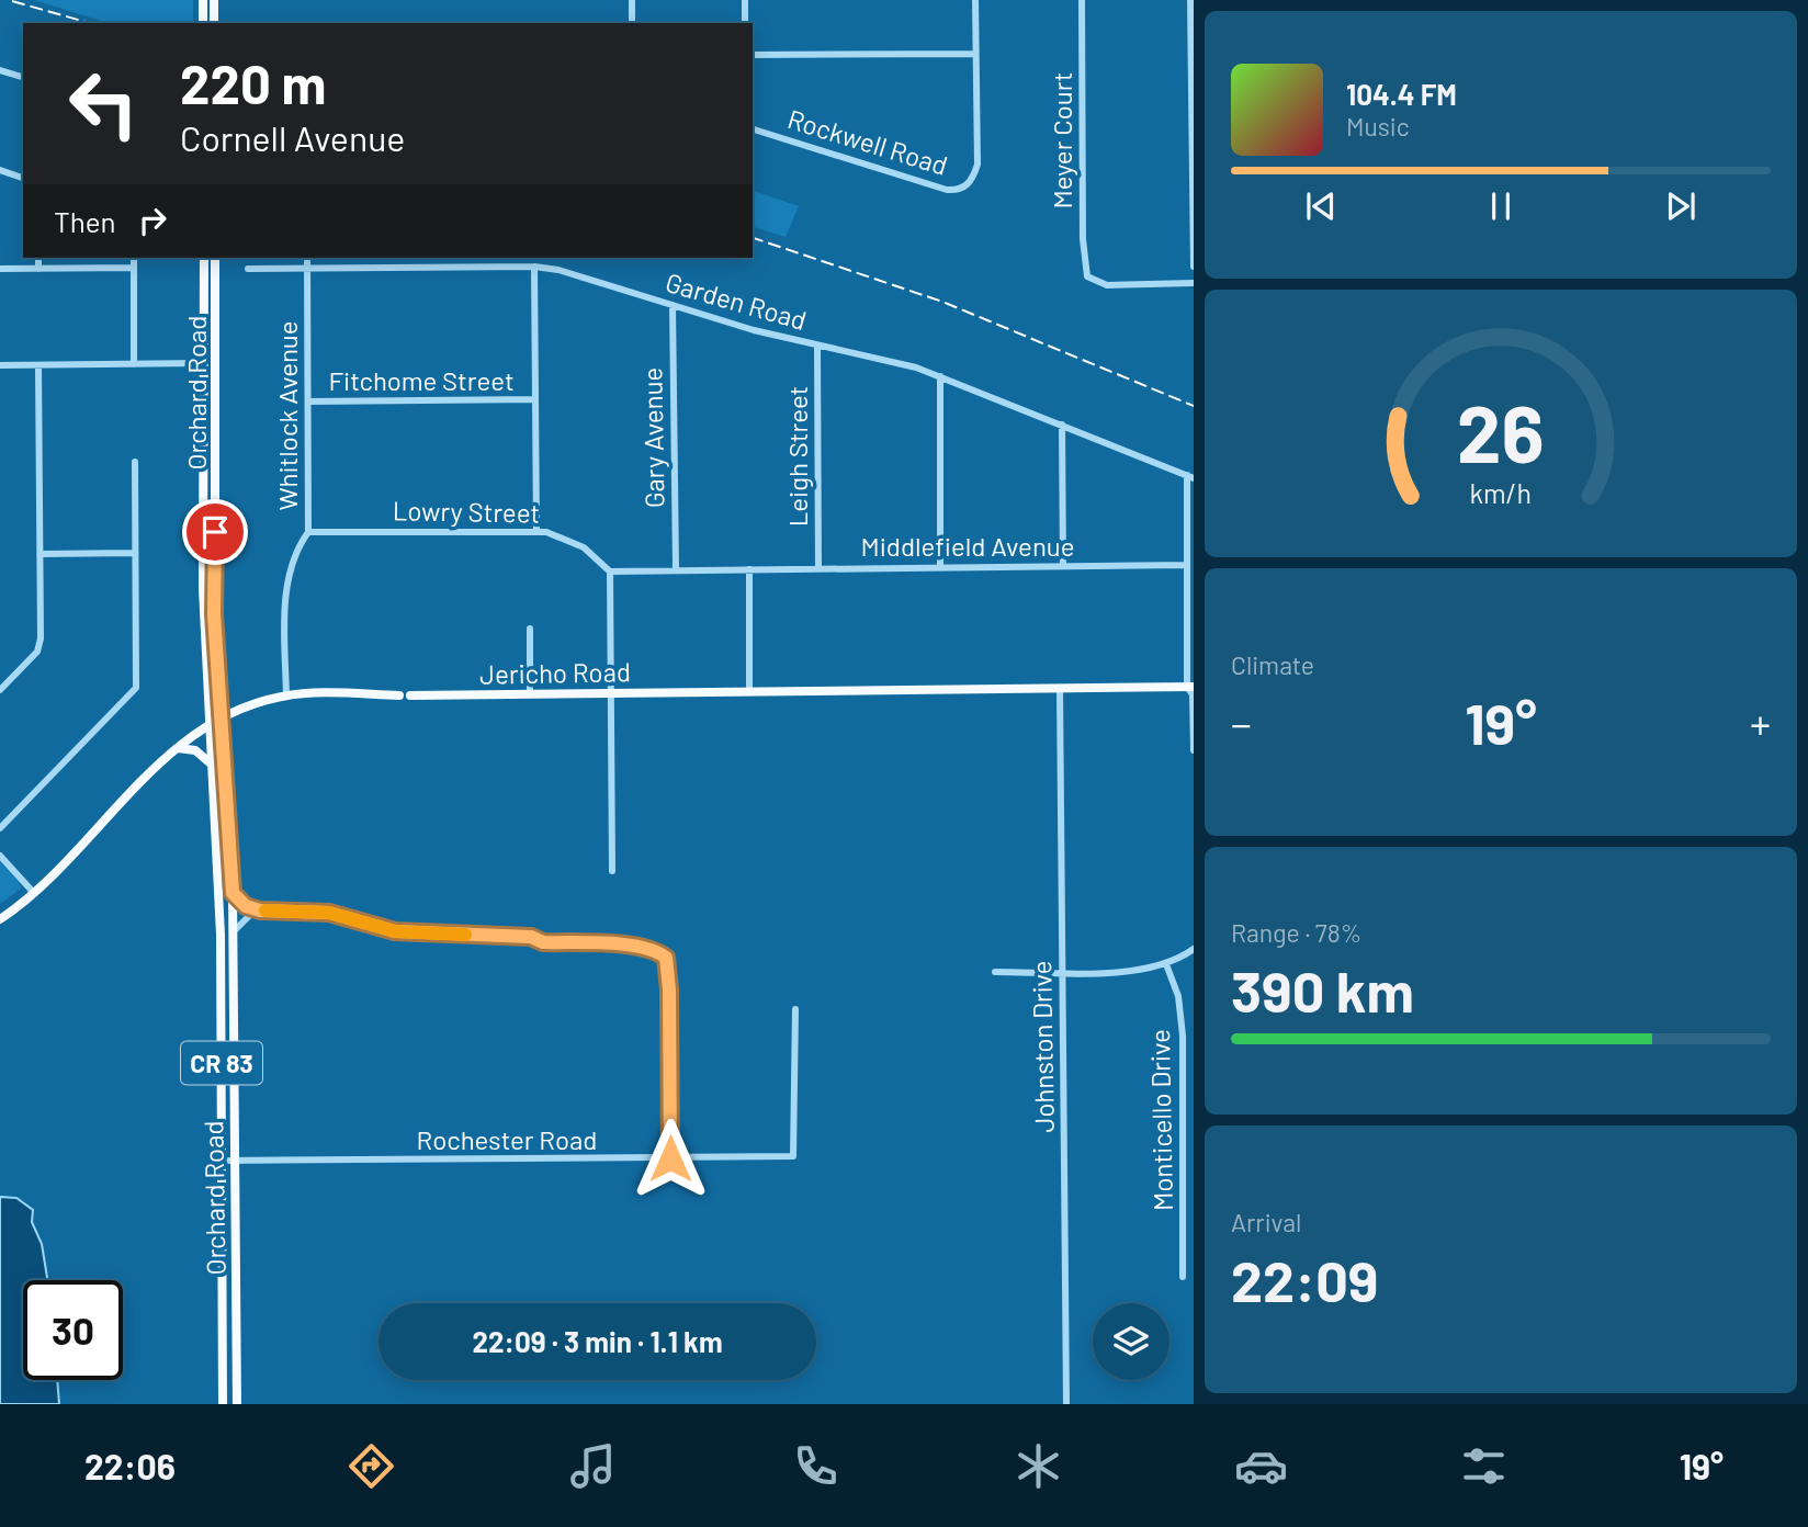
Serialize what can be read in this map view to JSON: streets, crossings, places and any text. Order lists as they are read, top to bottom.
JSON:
{
  "streets": {
    "main road": ["Orchard Road", "Jericho Road", "CR 83"],
    "street": [
      "Meyer Court",
      "Rockwell Road",
      "Garden Road",
      "Fitchome Street",
      "Whitlock Avenue",
      "Gary Avenue",
      "Leigh Street",
      "Lowry Street",
      "Middlefield Avenue",
      "Johnston Drive",
      "Monticello Drive",
      "Rochester Road"
    ]
  },
  "crossings": [
    ["Garden Road", "Whitlock Avenue"],
    ["Garden Road", "Gary Avenue"],
    ["Garden Road", "Leigh Street"],
    ["Fitchome Street", "Whitlock Avenue"],
    ["Orchard Road", "Jericho Road"],
    ["Orchard Road", "Rochester Road"],
    ["Whitlock Avenue", "Lowry Street"],
    ["Whitlock Avenue", "Jericho Road"],
    ["Leigh Street", "Middlefield Avenue"],
    ["Jericho Road", "Johnston Drive"]
  ],
  "page": {
    "turn": ["220 m", "Cornell Avenue"],
    "song": ["104.4 FM", "Music"],
    "then": "Then",
    "tile": [
      "Climate",
      ["Range · 78%", "390 km"],
      ["Arrival", "22:09"]
    ],
    "heat": ["−", "19°", "+"],
    "limit": "30",
    "trip": "22:09 · 3 min · 1.1 km",
    "tabs": ["22:06", "19°"],
    "gauge": ["26", "km/h"]
  }
}
